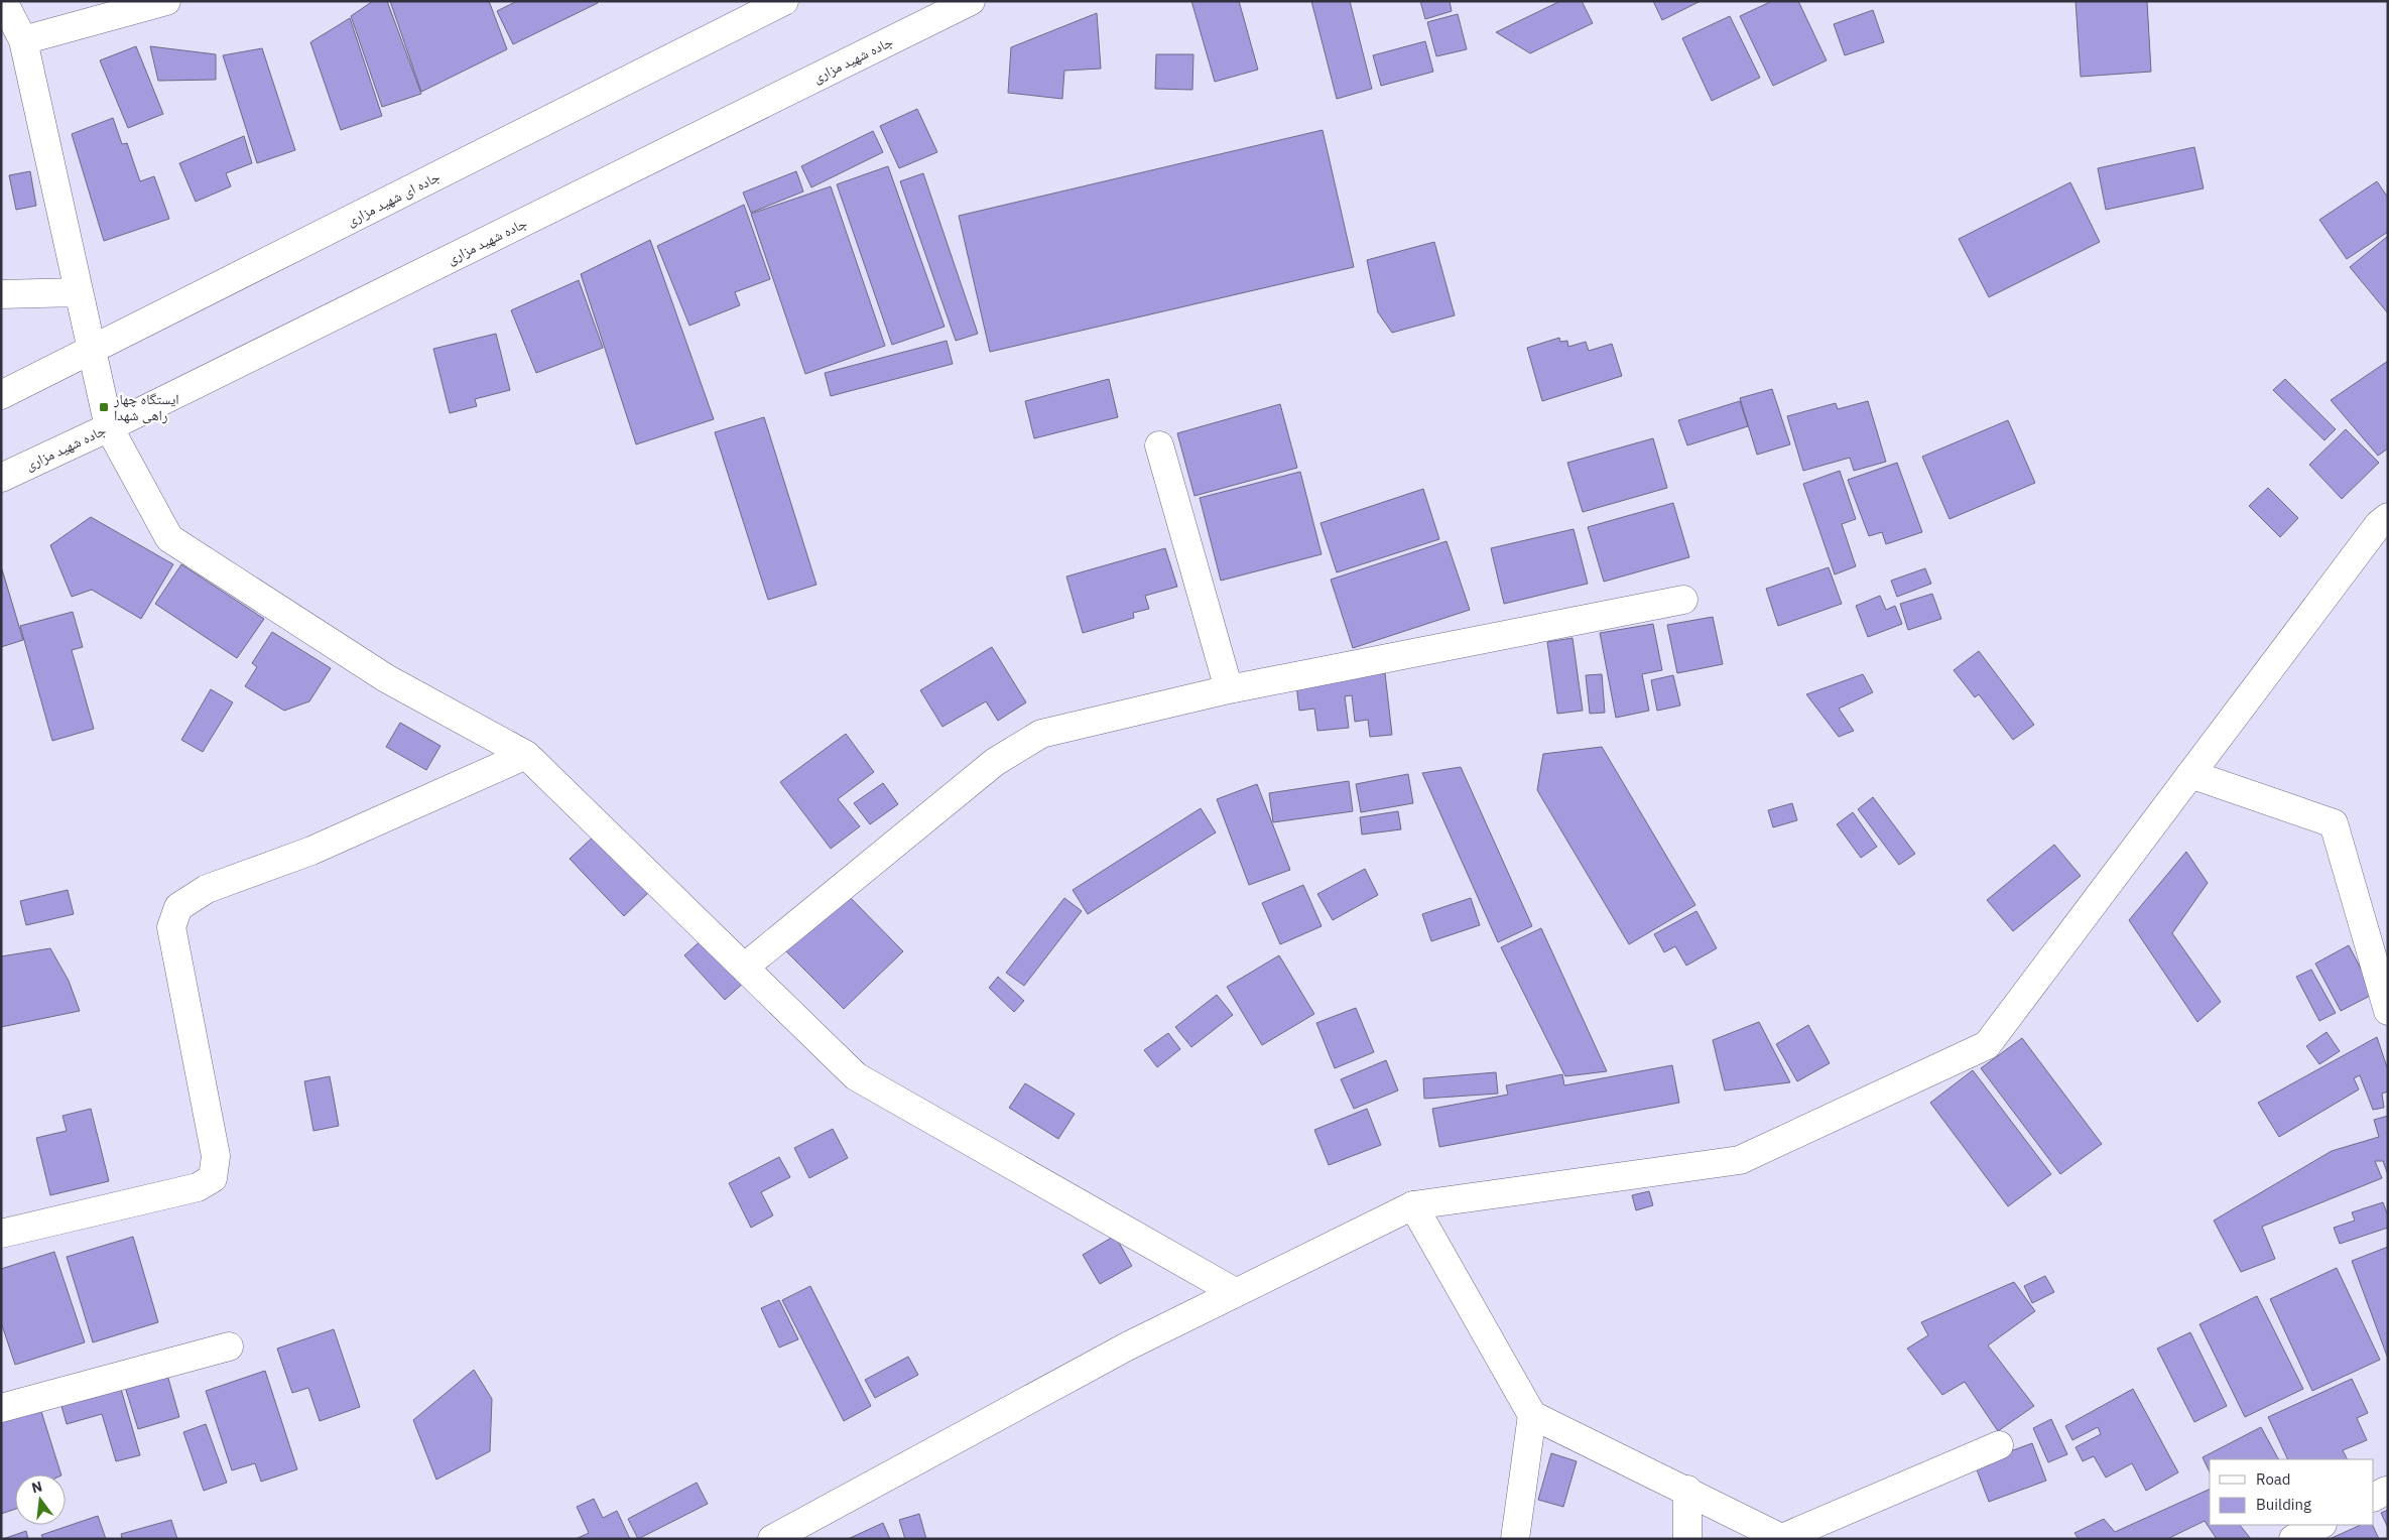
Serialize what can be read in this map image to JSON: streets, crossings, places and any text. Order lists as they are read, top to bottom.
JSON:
{
  "streets": {
    "street": ["جاده شهید مزاری", "جاده ای شهید مزاری"]
  },
  "places": {
    "transit": ["ایستگاه چهار راهی شهدا"]
  },
  "legend": ["Road", "Building"],
  "north": "top"
}
